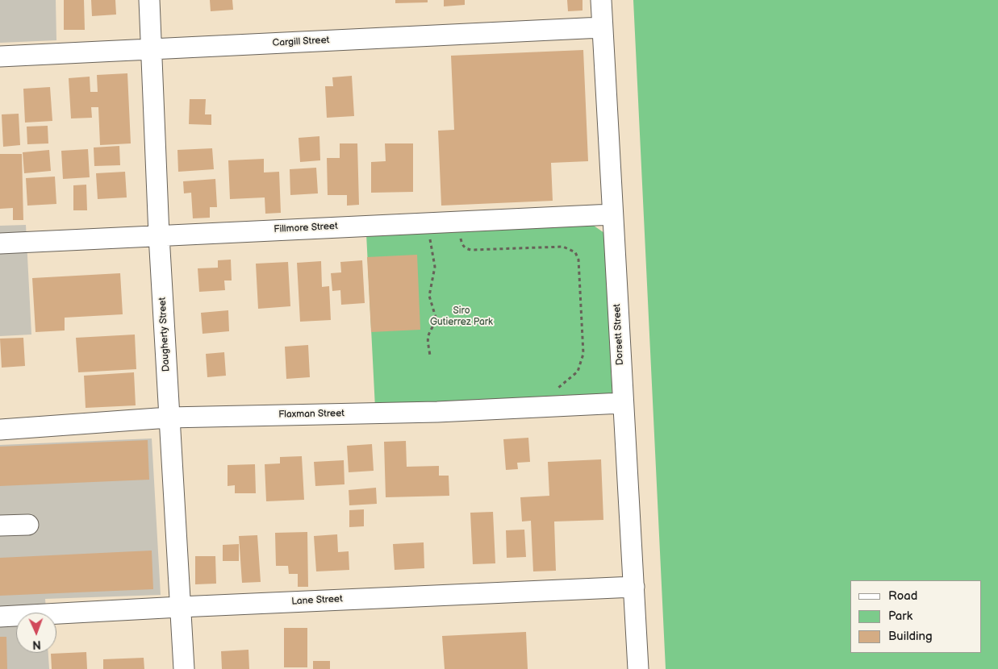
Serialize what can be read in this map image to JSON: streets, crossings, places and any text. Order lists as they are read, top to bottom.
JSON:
{
  "streets": {
    "street": [
      "Cargill Street",
      "Fillmore Street",
      "Daugherty Street",
      "Dorsett Street",
      "Flaxman Street",
      "Lane Street"
    ]
  },
  "crossings": [
    ["Cargill Street", "Daugherty Street"],
    ["Cargill Street", "Dorsett Street"],
    ["Fillmore Street", "Daugherty Street"],
    ["Fillmore Street", "Dorsett Street"],
    ["Daugherty Street", "Flaxman Street"],
    ["Daugherty Street", "Lane Street"],
    ["Dorsett Street", "Flaxman Street"],
    ["Dorsett Street", "Lane Street"]
  ],
  "parks": ["Siro Gutierrez Park"],
  "legend": ["Road", "Park", "Building"],
  "north": "bottom"
}
